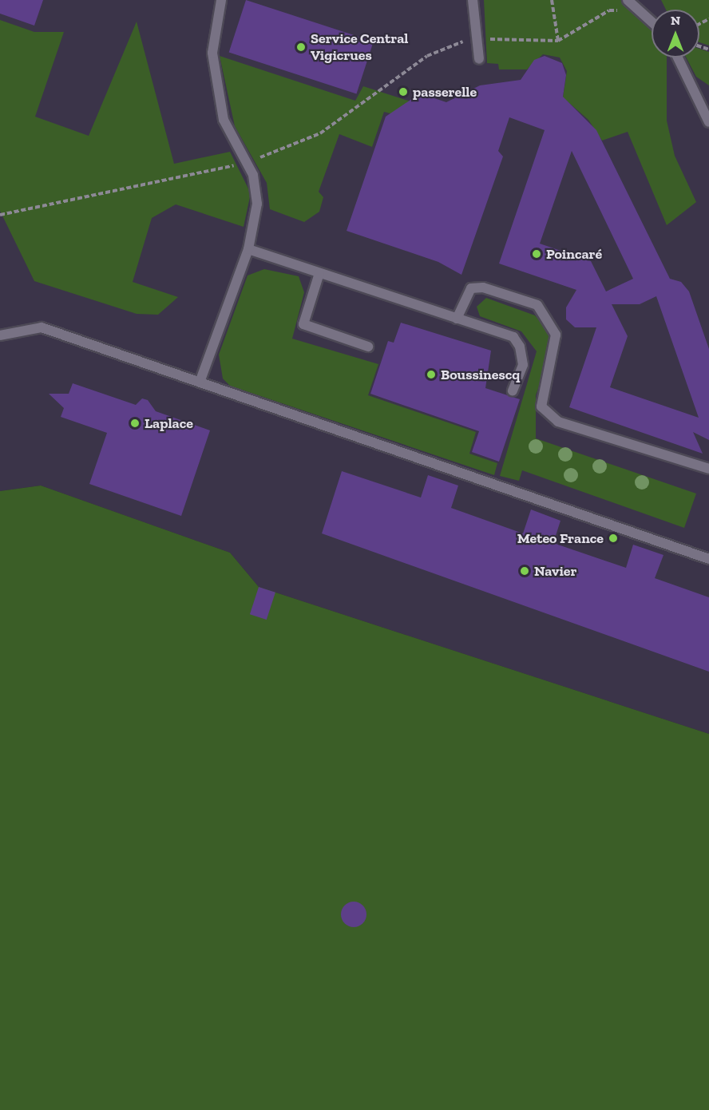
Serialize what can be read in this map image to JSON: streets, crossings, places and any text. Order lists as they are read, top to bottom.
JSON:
{
  "places": [
    "Service Central Vigicrues",
    "passerelle",
    "Poincaré",
    "Boussinescq",
    "Laplace",
    "Meteo France",
    "Navier"
  ],
  "north": "top"
}
